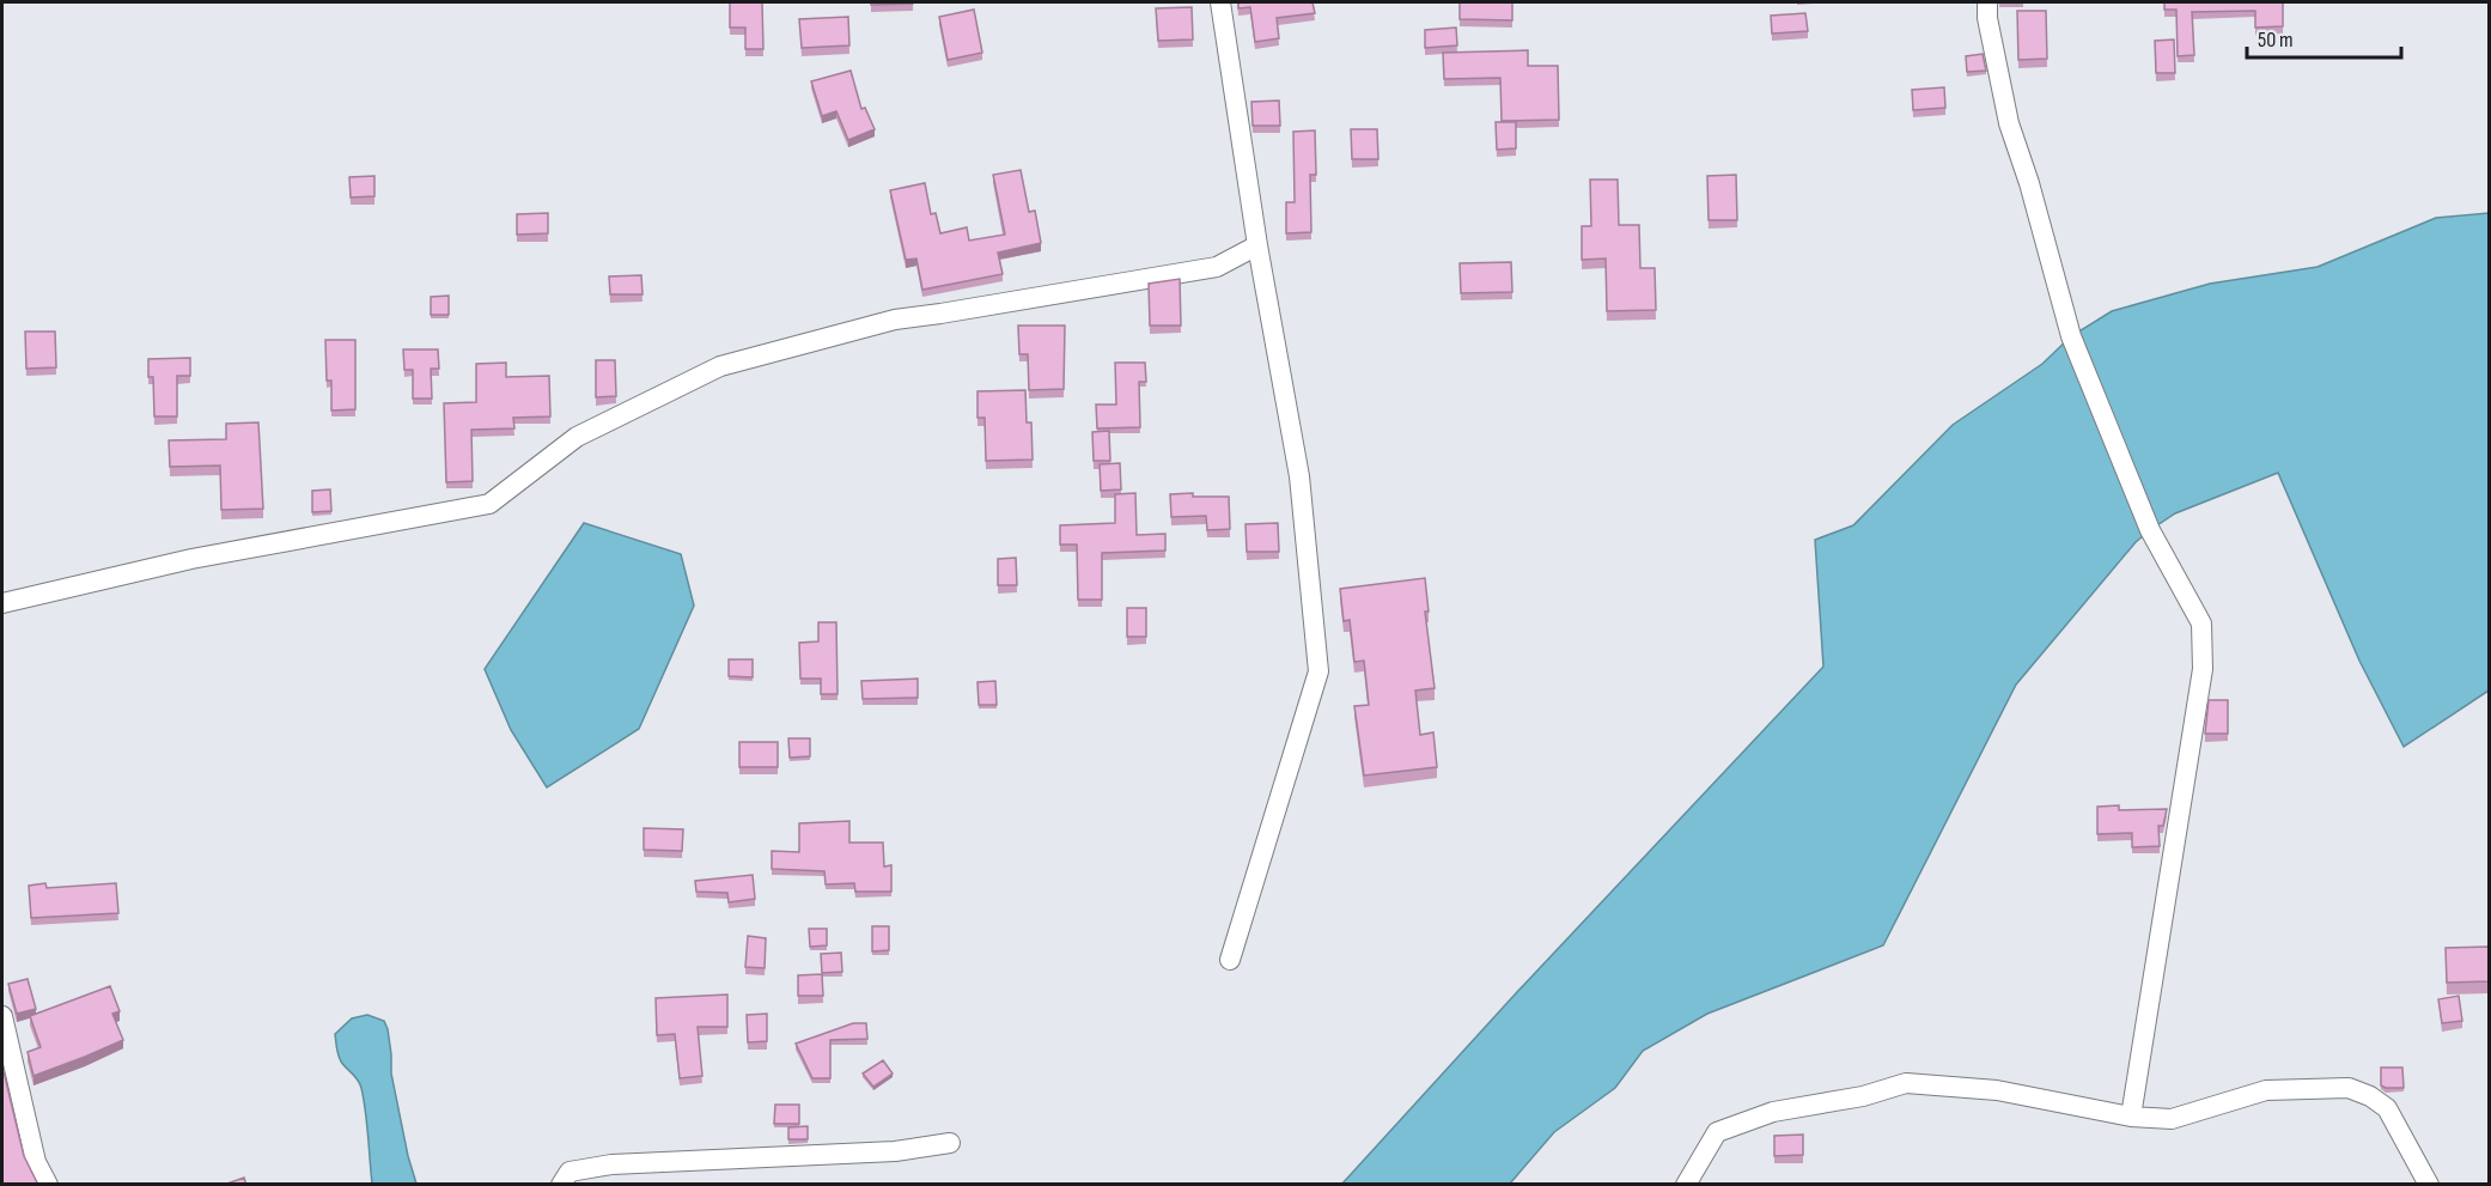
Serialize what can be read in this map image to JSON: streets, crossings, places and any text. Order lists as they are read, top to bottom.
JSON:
{
  "scale_bar": "50 m"
}
